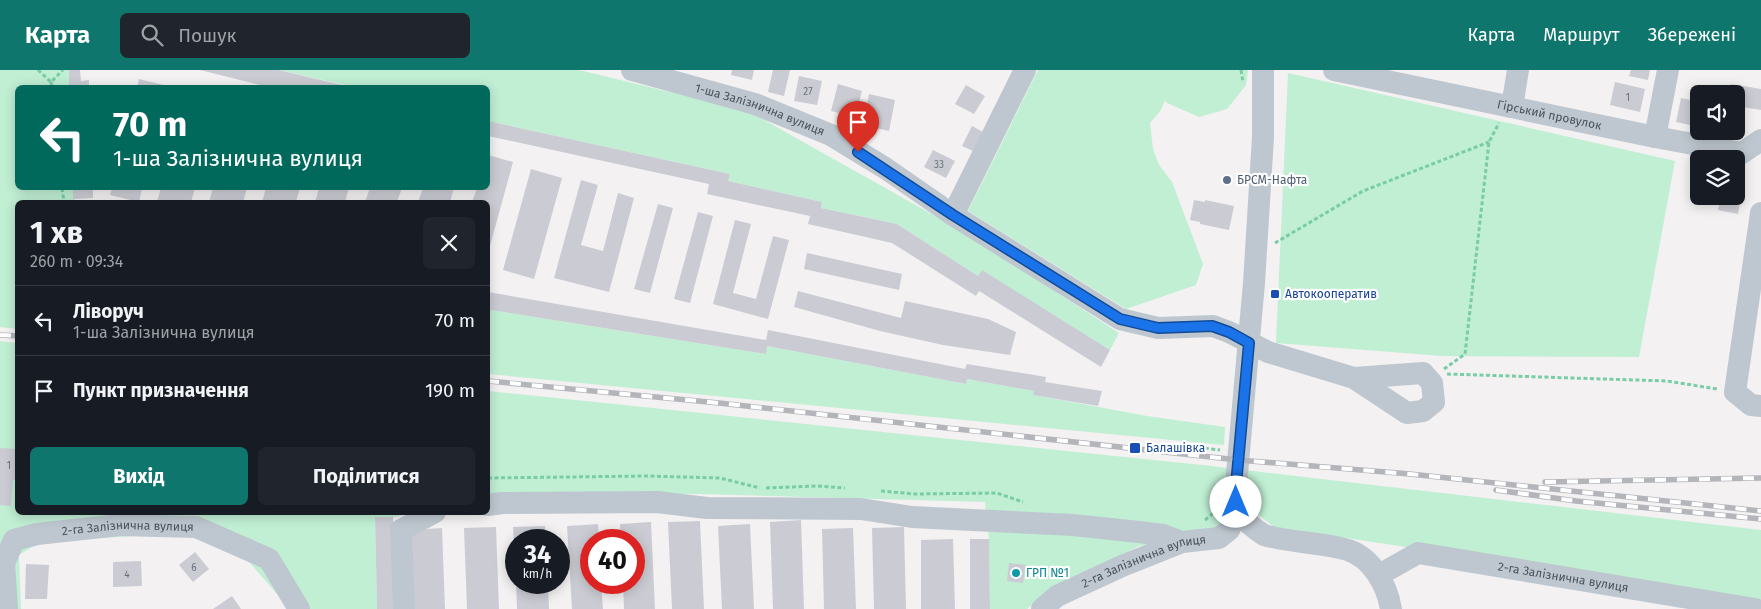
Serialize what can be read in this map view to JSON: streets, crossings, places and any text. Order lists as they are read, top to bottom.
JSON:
{
  "streets": {
    "street": ["1-ша Залізнична вулиця", "Гірський провулок", "2-га Залізнична вулиця"]
  },
  "places": {
    "other": ["БРСМ-Нафта", "ГРП №1"],
    "transit": ["Автокооператив", "Балашівка"]
  },
  "house_numbers": [
    "27",
    "1",
    "33",
    "1",
    "6",
    "4"
  ],
  "page": {
    "header": "Карта",
    "search": "Пошук",
    "nav": ["Карта", "Маршрут", "Збережені"],
    "turn": ["70 m", "1-ша Залізнична вулиця"],
    "heading": ["1 хв", "260 m · 09:34"],
    "list": [
      {
        "name": "Ліворуч",
        "note": "1-ша Залізнична вулиця",
        "value": "70 m"
      },
      {
        "name": "Пункт призначення",
        "value": "190 m"
      }
    ],
    "buttons": ["Вихід", "Поділитися"],
    "speed": "34 km/h",
    "limit": "40"
  }
}
